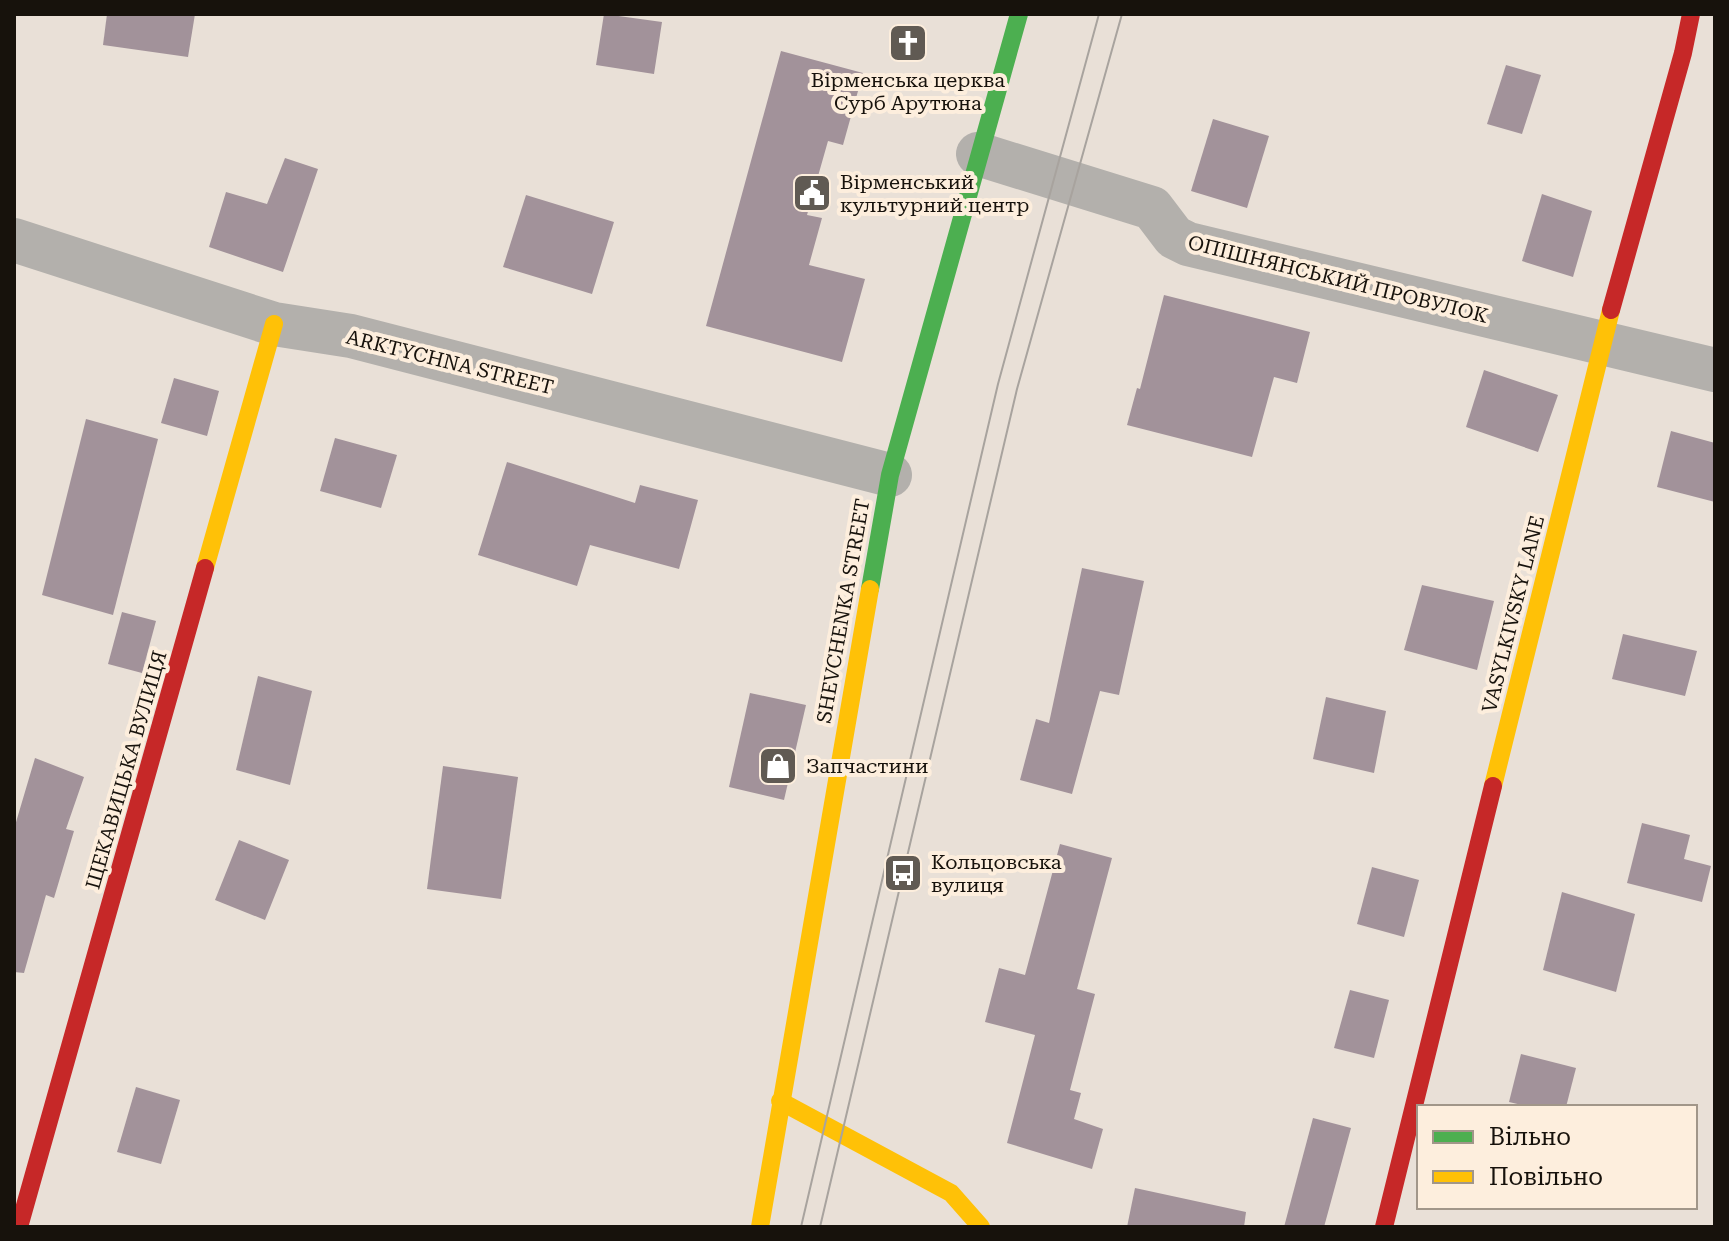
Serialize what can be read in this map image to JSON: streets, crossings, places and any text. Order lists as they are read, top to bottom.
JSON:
{
  "streets": {
    "street": [
      "ОПІШНЯНСЬКИЙ ПРОВУЛОК",
      "ARKTYCHNA STREET",
      "SHEVCHENKA STREET",
      "VASYLKIVSKY LANE",
      "ЩЕКАВИЦЬКА ВУЛИЦЯ"
    ]
  },
  "crossings": [
    ["ОПІШНЯНСЬКИЙ ПРОВУЛОК", "SHEVCHENKA STREET"],
    ["ОПІШНЯНСЬКИЙ ПРОВУЛОК", "VASYLKIVSKY LANE"],
    ["ARKTYCHNA STREET", "SHEVCHENKA STREET"],
    ["ARKTYCHNA STREET", "ЩЕКАВИЦЬКА ВУЛИЦЯ"]
  ],
  "places": {
    "church": ["Вірменська церква Сурб Арутюна"],
    "public building": ["Вірменський культурний центр"],
    "shop": ["Запчастини"],
    "bus stop": ["Кольцовська вулиця"]
  },
  "legend": ["Вільно", "Повільно"]
}
